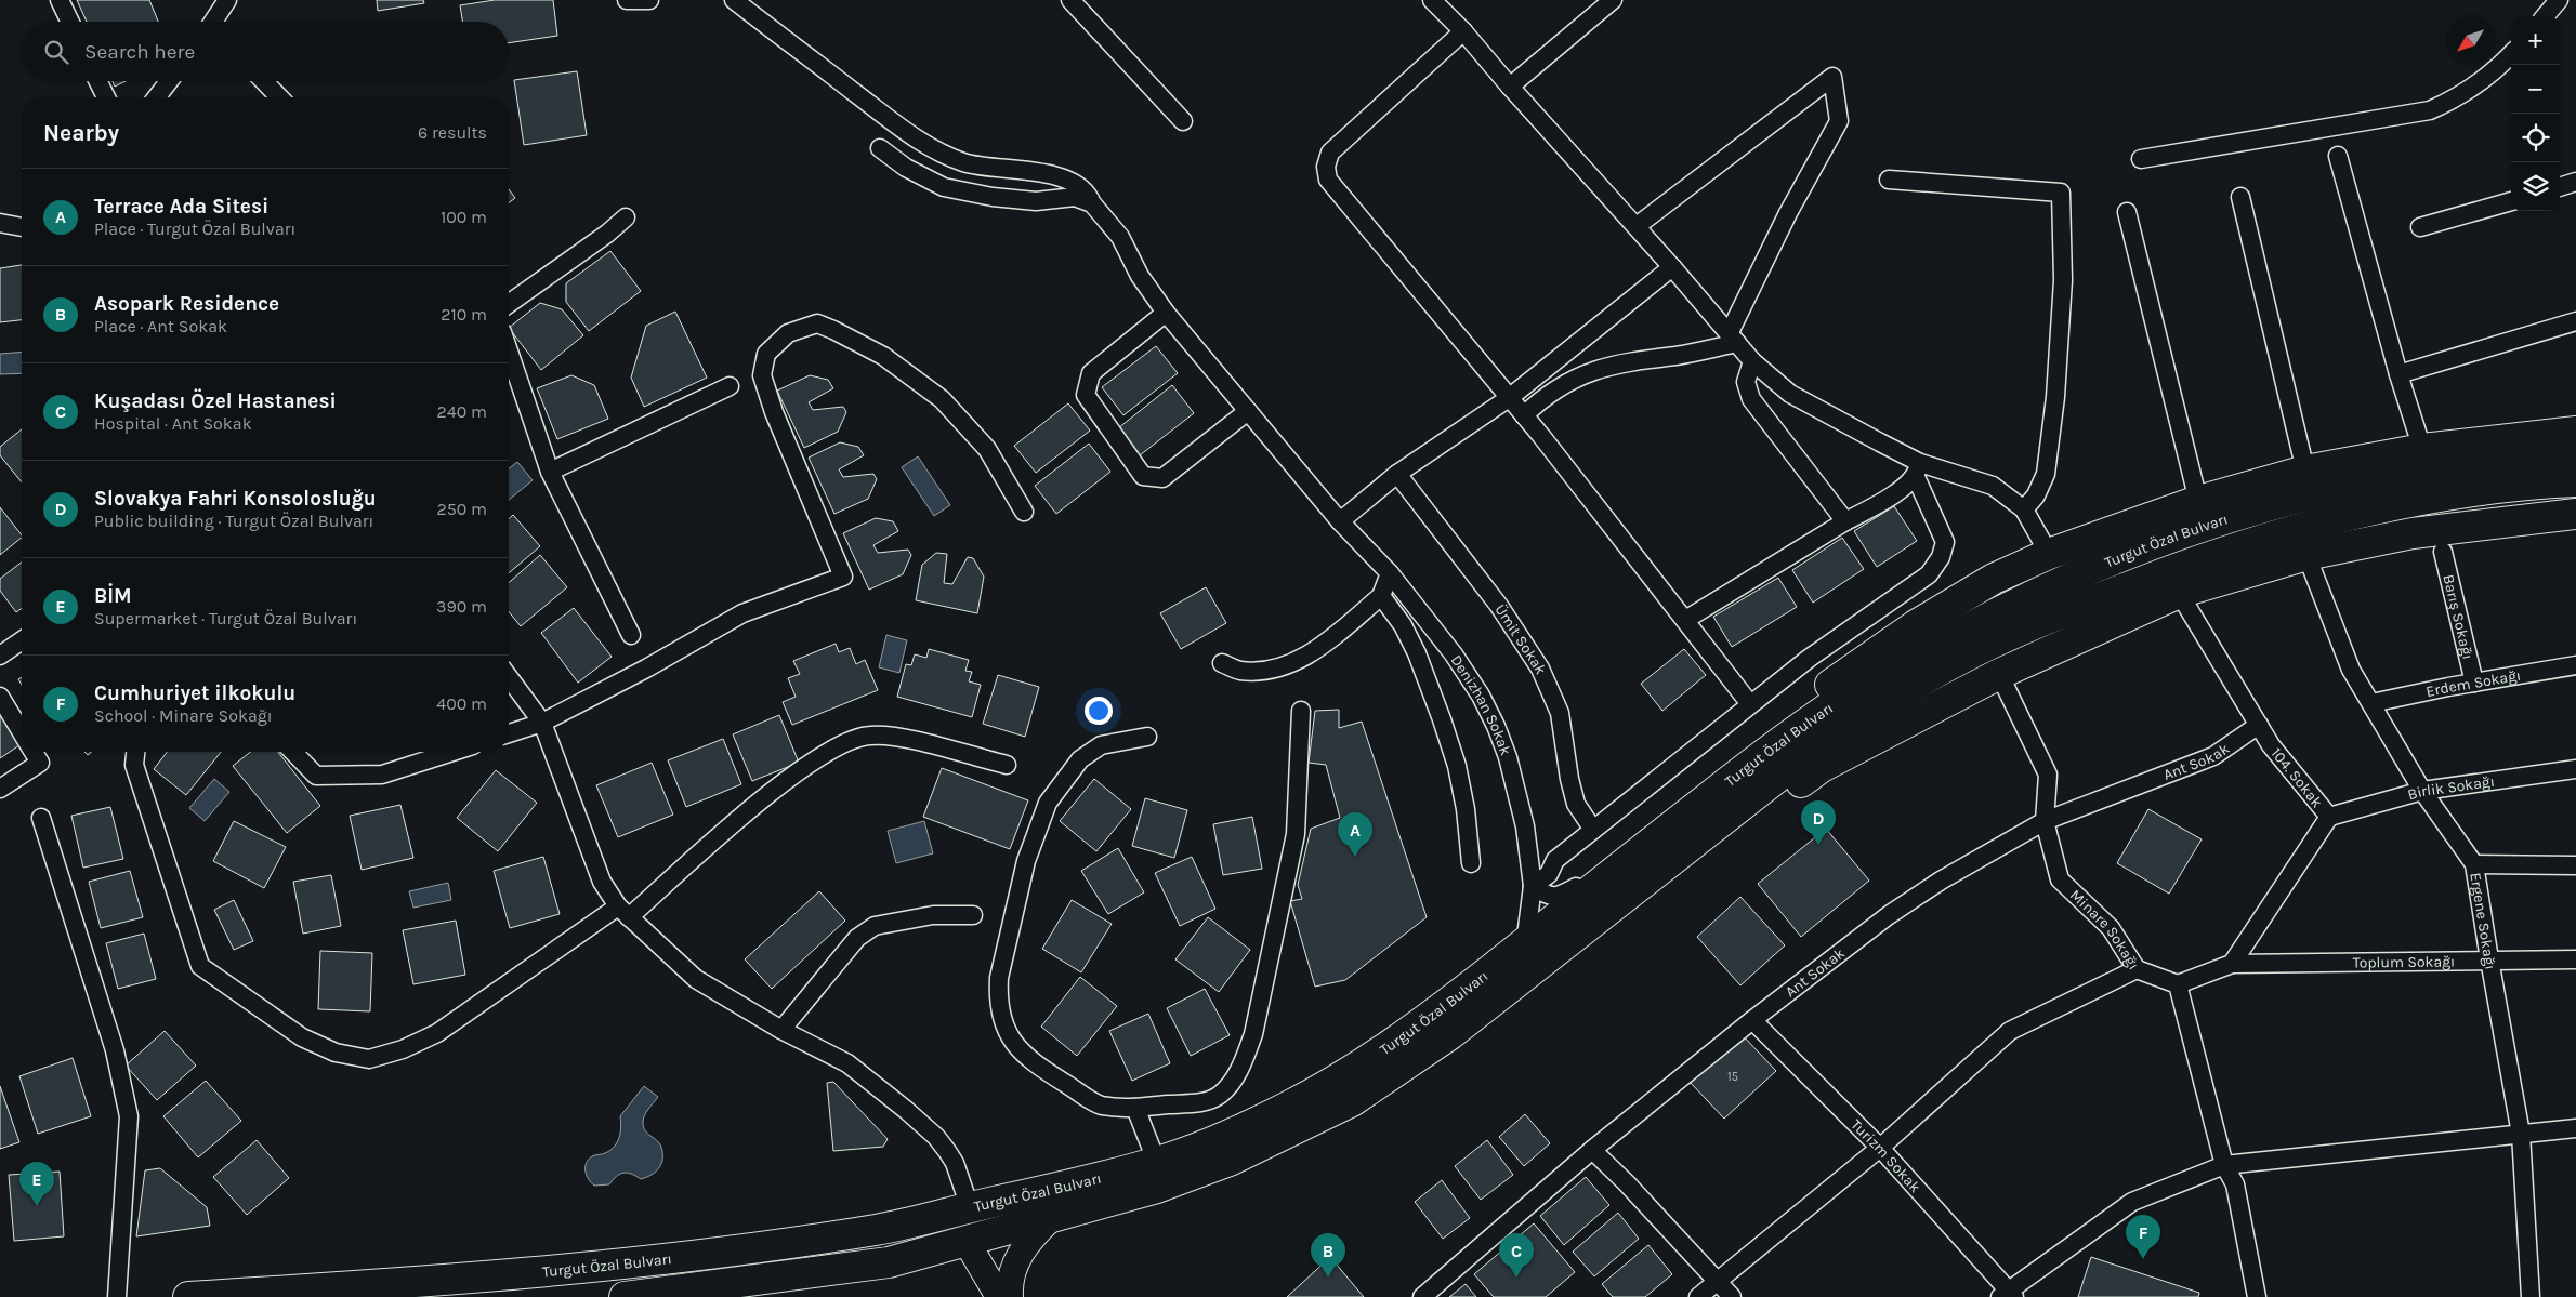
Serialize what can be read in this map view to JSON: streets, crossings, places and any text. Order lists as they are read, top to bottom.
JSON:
{
  "streets": {
    "highway": ["Turgut Özal Bulvarı"],
    "street": [
      "Barış Sokağı",
      "Ümit Sokak",
      "Erdem Sokağı",
      "Denizhan Sokak",
      "Ant Sokak",
      "104. Sokak",
      "Birlik Sokağı",
      "Ergene Sokağı",
      "Minare Sokağı",
      "Toplum Sokağı",
      "Turizm Sokak"
    ]
  },
  "crossings": [
    ["Barış Sokağı", "Erdem Sokağı"],
    ["Erdem Sokağı", "Ergene Sokağı"],
    ["Ant Sokak", "104. Sokak"],
    ["Ant Sokak", "Minare Sokağı"],
    ["Ant Sokak", "Turizm Sokak"],
    ["104. Sokak", "Birlik Sokağı"],
    ["104. Sokak", "Toplum Sokağı"],
    ["Birlik Sokağı", "Ergene Sokağı"],
    ["Ergene Sokağı", "Toplum Sokağı"]
  ],
  "house_numbers": ["15"],
  "north": "bottom left",
  "page": {
    "map_buttons": ["+", "−"],
    "search": "Search here",
    "heading": ["Nearby", "6 results"],
    "list": [
      {
        "mark": "A",
        "name": "Terrace Ada Sitesi",
        "note": "Place · Turgut Özal Bulvarı",
        "value": "100 m"
      },
      {
        "mark": "B",
        "name": "Asopark Residence",
        "note": "Place · Ant Sokak",
        "value": "210 m"
      },
      {
        "mark": "C",
        "name": "Kuşadası Özel Hastanesi",
        "note": "Hospital · Ant Sokak",
        "value": "240 m"
      },
      {
        "mark": "D",
        "name": "Slovakya Fahri Konsolosluğu",
        "note": "Public building · Turgut Özal Bulvarı",
        "value": "250 m"
      },
      {
        "mark": "E",
        "name": "BİM",
        "note": "Supermarket · Turgut Özal Bulvarı",
        "value": "390 m"
      },
      {
        "mark": "F",
        "name": "Cumhuriyet ilkokulu",
        "note": "School · Minare Sokağı",
        "value": "400 m"
      }
    ],
    "pins": [
      "D",
      "A",
      "E",
      "F",
      "B",
      "C"
    ]
  }
}
